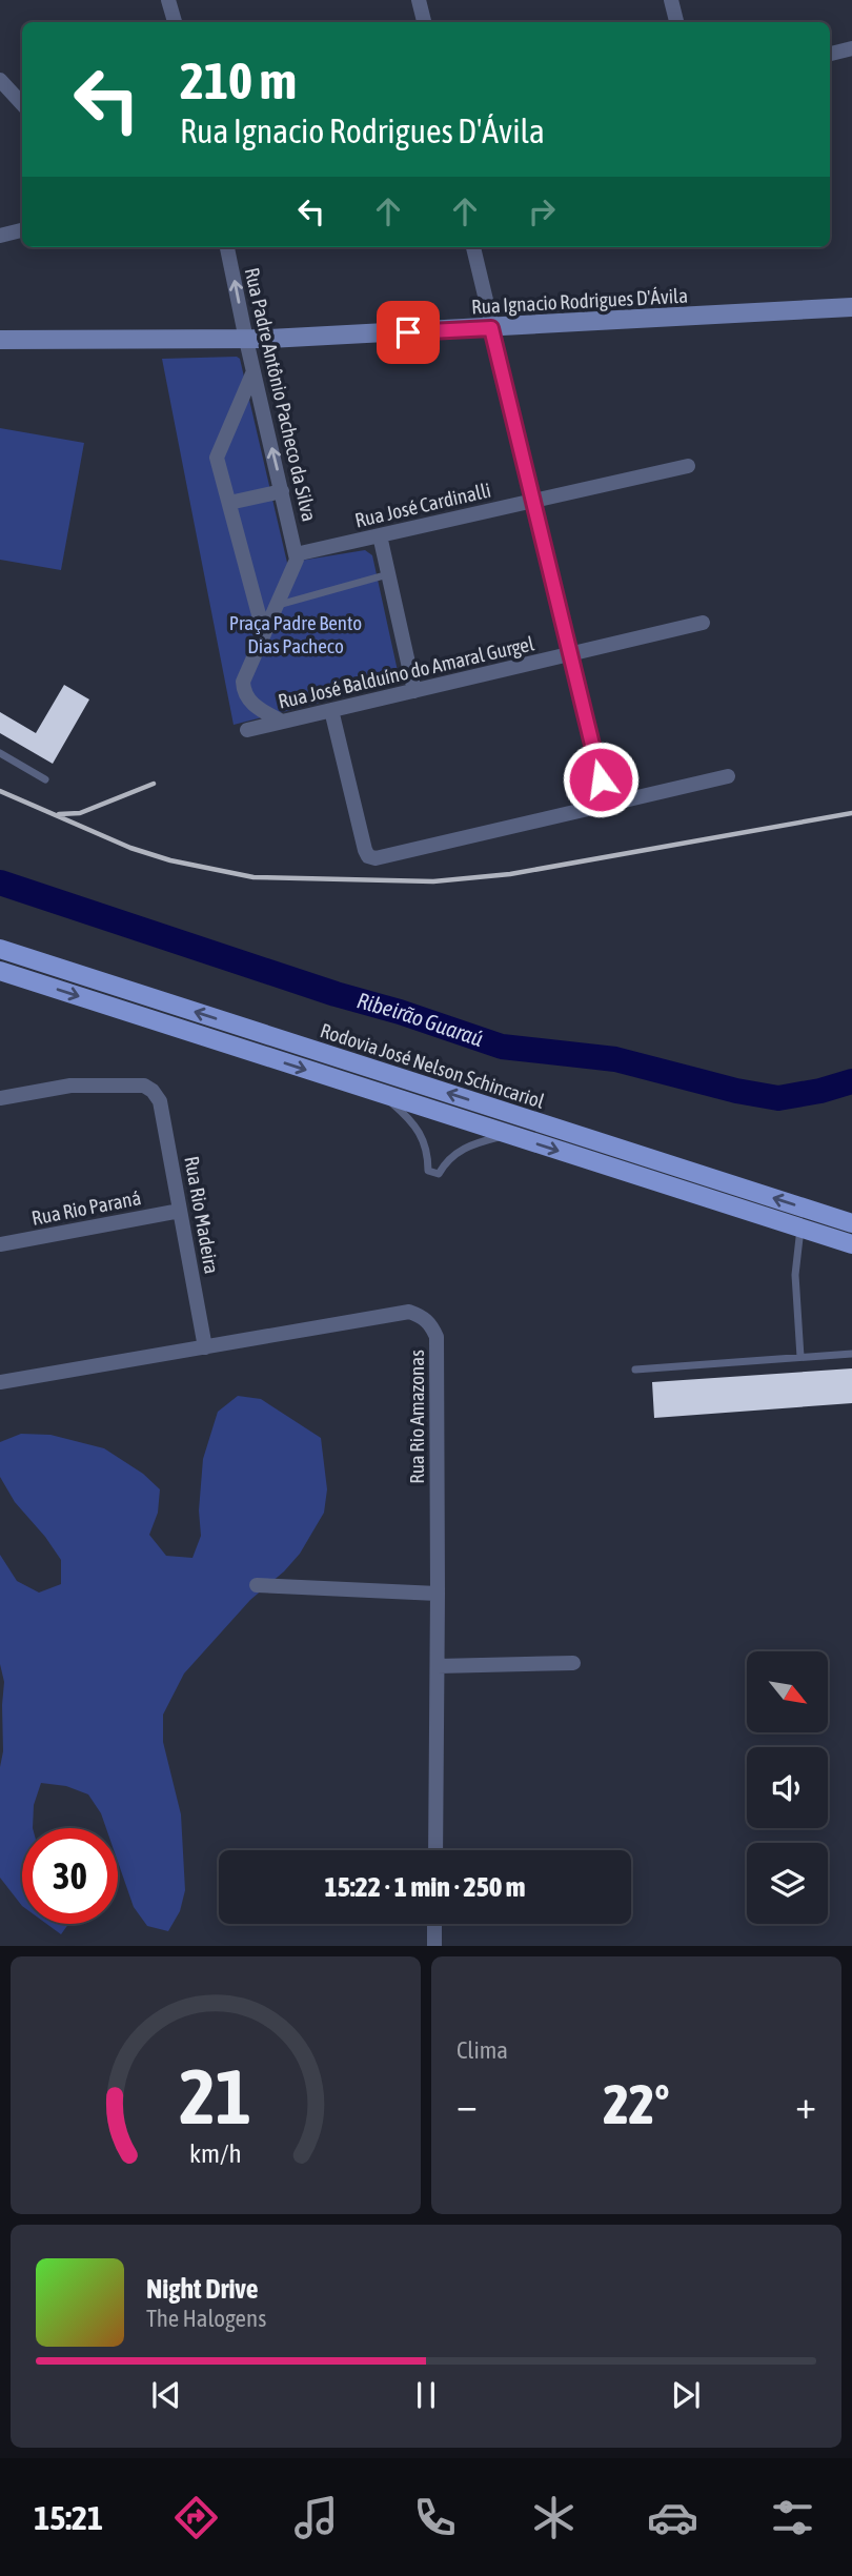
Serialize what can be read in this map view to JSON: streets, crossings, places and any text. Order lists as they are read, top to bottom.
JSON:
{
  "streets": {
    "main road": ["Rodovia José Nelson Schincariol"],
    "street": [
      "Rua Ignacio Rodrigues D'Ávila",
      "Rua Padre Antônio Pacheco da Silva",
      "Rua José Cardinalli",
      "Rua José Balduíno do Amaral Gurgel",
      "Rua Rio Paraná",
      "Rua Rio Madeira",
      "Rua Rio Amazonas"
    ]
  },
  "crossings": [
    ["Rua Ignacio Rodrigues D'Ávila", "Rua Padre Antônio Pacheco da Silva"],
    ["Rua Padre Antônio Pacheco da Silva", "Rua José Cardinalli"],
    ["Rua Rio Paraná", "Rua Rio Madeira"],
    ["Rua Rio Madeira", "Rua Rio Amazonas"]
  ],
  "one_way": ["Rua Padre Antônio Pacheco da Silva"],
  "water": ["Ribeirão Guaraú"],
  "parks": ["Praça Padre Bento Dias Pacheco"],
  "north": "bottom right",
  "page": {
    "turn": ["210 m", "Rua Ignacio Rodrigues D'Ávila"],
    "limit": "30",
    "trip": "15:22 · 1 min · 250 m",
    "tile": "Clima",
    "heat": ["−", "22°", "+"],
    "song": ["Night Drive", "The Halogens"],
    "tabs": "15:21",
    "gauge": ["21", "km/h"]
  }
}
